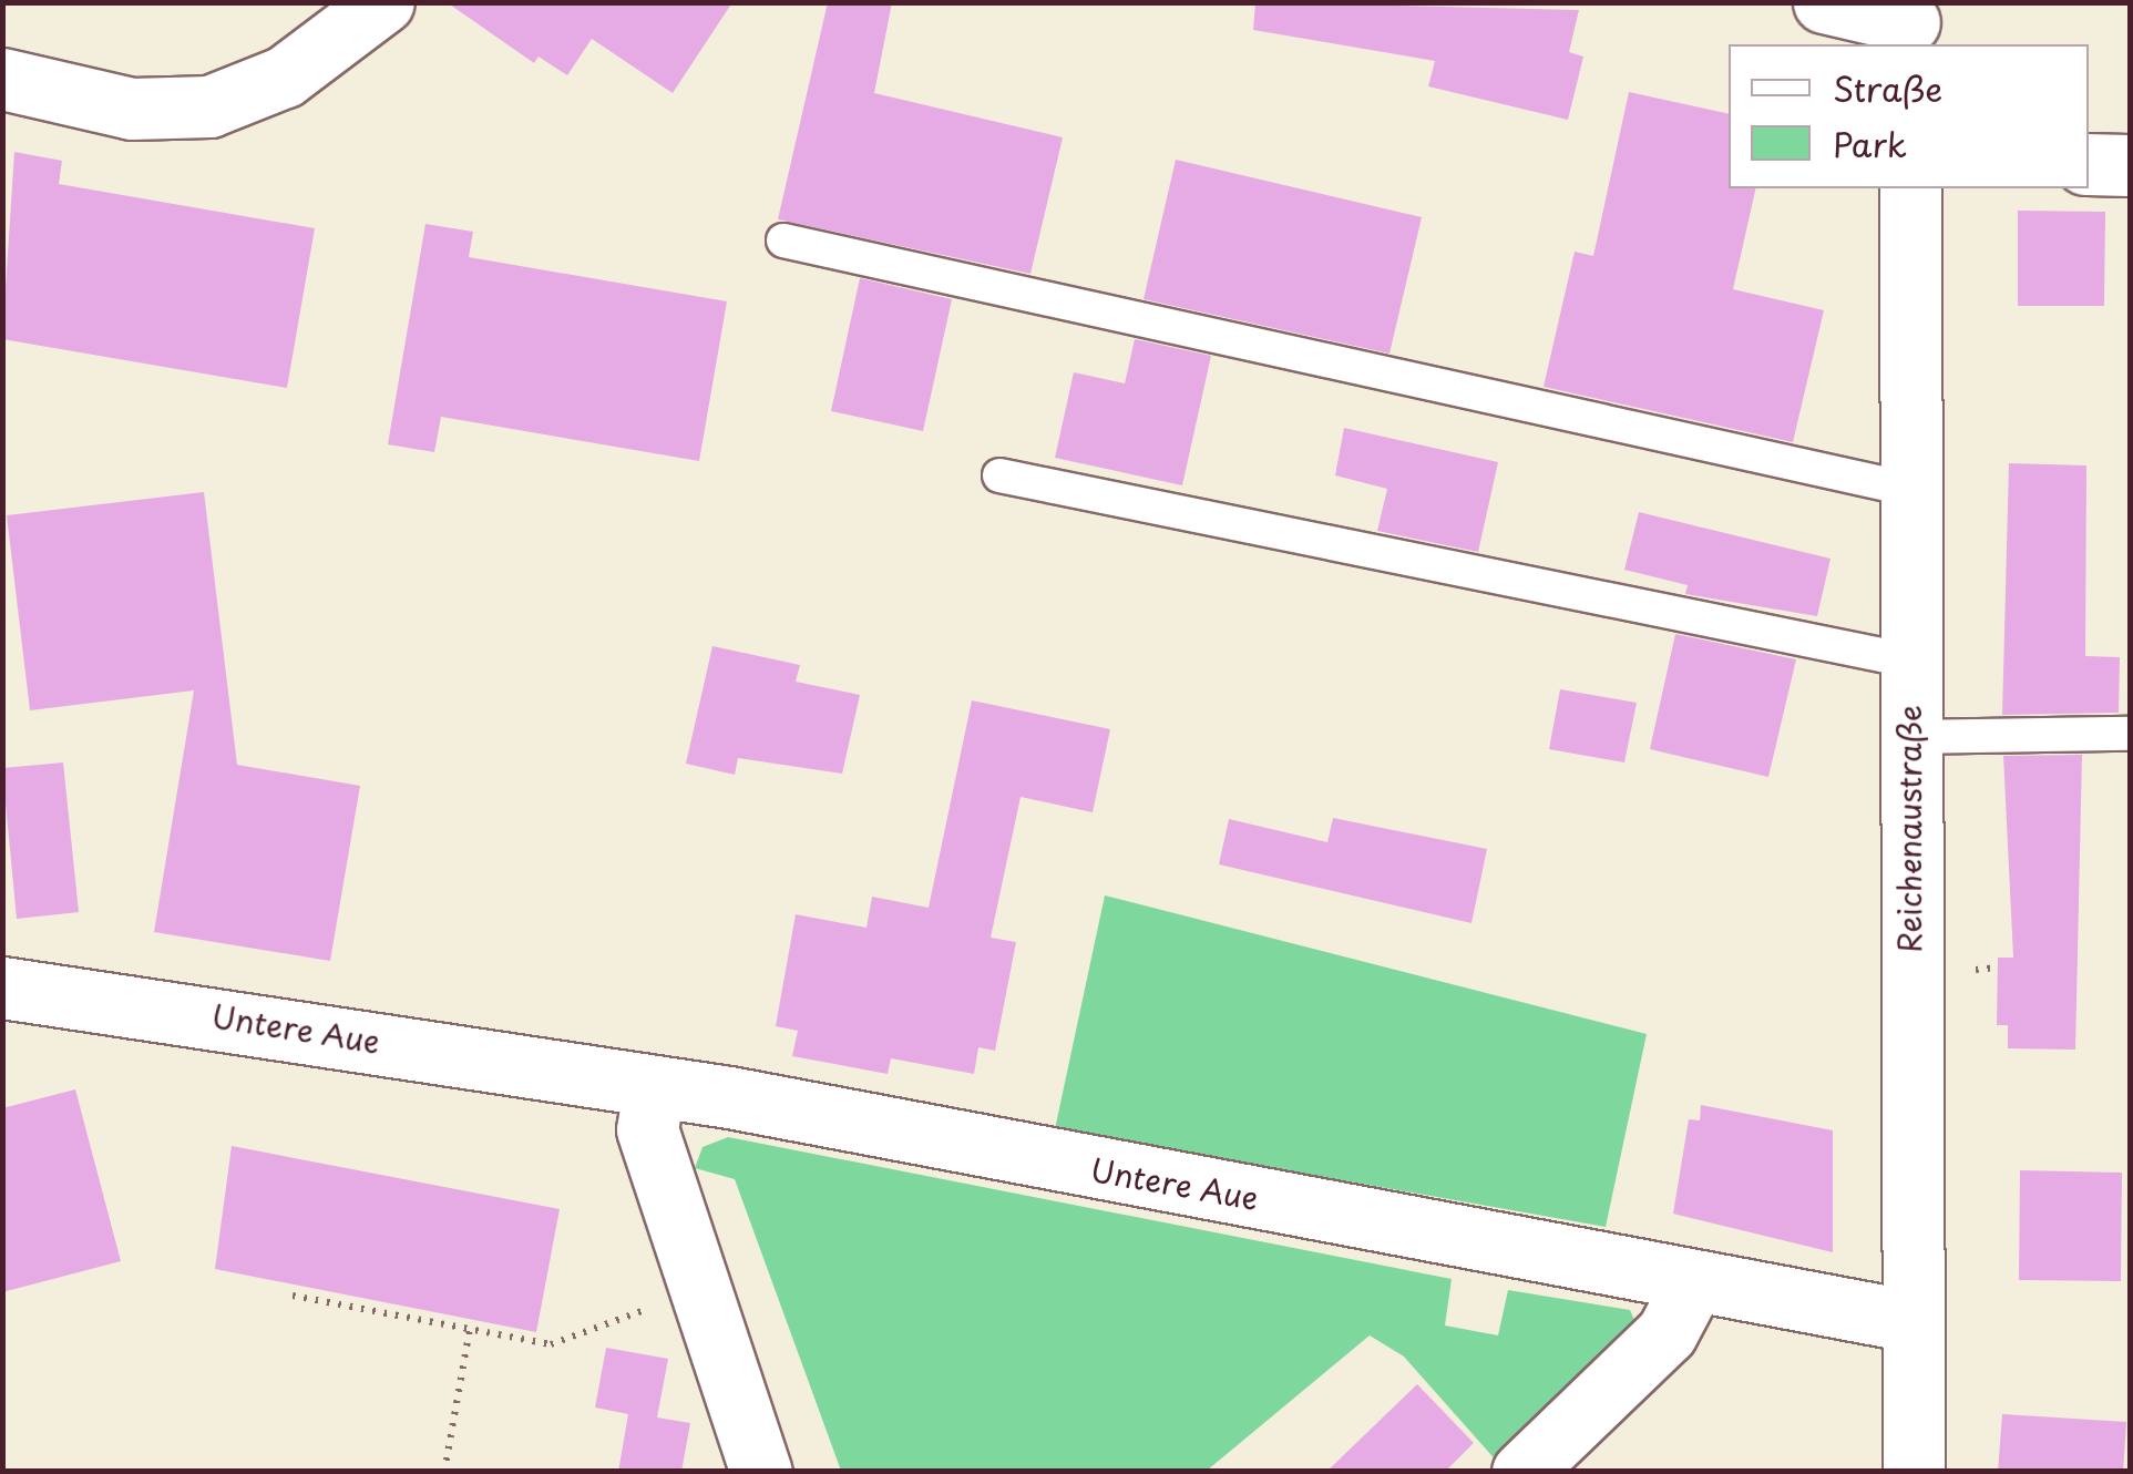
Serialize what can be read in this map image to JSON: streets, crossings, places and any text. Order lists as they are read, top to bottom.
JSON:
{
  "streets": {
    "street": ["Reichenaustraße", "Untere Aue"]
  },
  "crossings": [
    ["Reichenaustraße", "Untere Aue"]
  ],
  "legend": ["Straße", "Park"]
}
